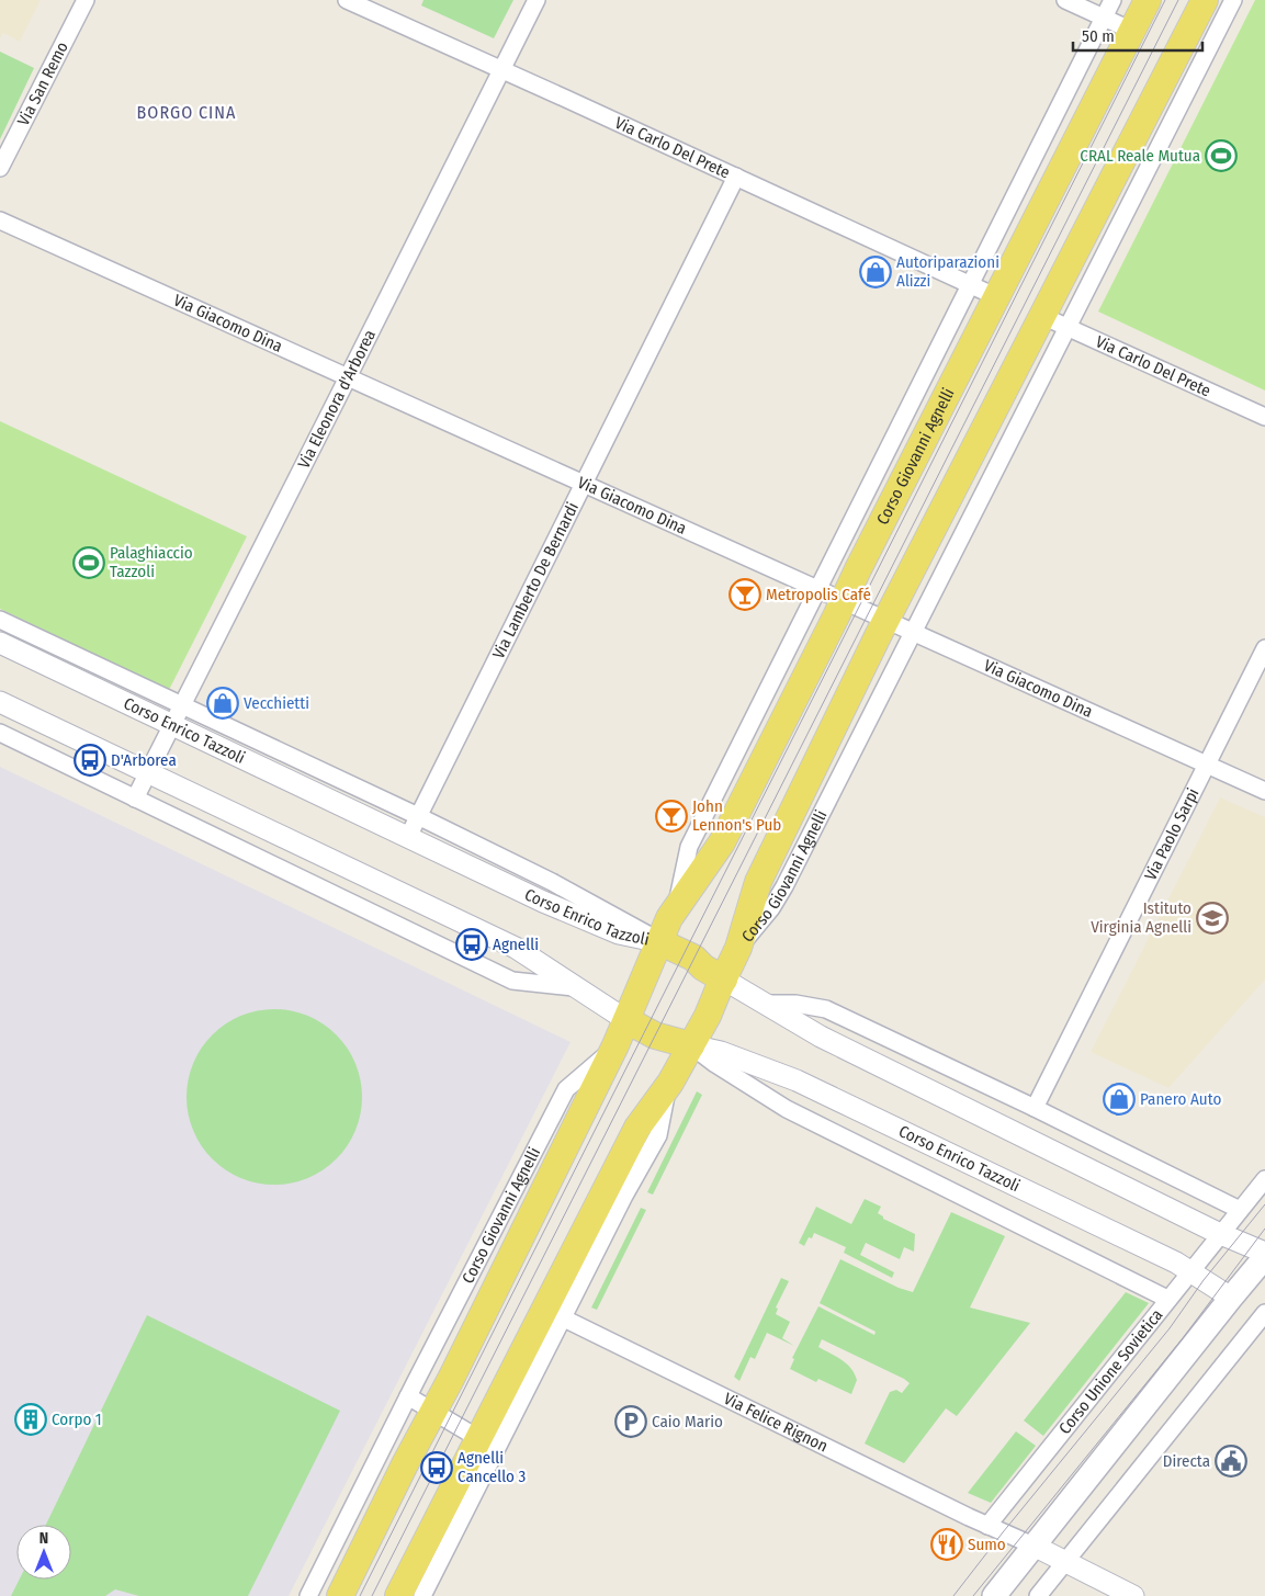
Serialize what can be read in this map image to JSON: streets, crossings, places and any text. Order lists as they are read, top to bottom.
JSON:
{
  "streets": {
    "main road": ["Corso Giovanni Agnelli"],
    "street": [
      "Via San Remo",
      "Via Carlo Del Prete",
      "Via Giacomo Dina",
      "Via Eleonora d'Arborea",
      "Via Lamberto De Bernardi",
      "Corso Enrico Tazzoli",
      "Via Paolo Sarpi",
      "Corso Unione Sovietica",
      "Via Felice Rignon"
    ]
  },
  "crossings": [
    ["Via Carlo Del Prete", "Via Eleonora d'Arborea"],
    ["Via Carlo Del Prete", "Corso Giovanni Agnelli"],
    ["Via Carlo Del Prete", "Via Lamberto De Bernardi"],
    ["Via Giacomo Dina", "Via Eleonora d'Arborea"],
    ["Via Giacomo Dina", "Corso Giovanni Agnelli"],
    ["Via Giacomo Dina", "Via Lamberto De Bernardi"],
    ["Via Giacomo Dina", "Via Paolo Sarpi"],
    ["Via Eleonora d'Arborea", "Corso Enrico Tazzoli"],
    ["Corso Giovanni Agnelli", "Corso Enrico Tazzoli"],
    ["Via Lamberto De Bernardi", "Corso Enrico Tazzoli"],
    ["Corso Enrico Tazzoli", "Corso Unione Sovietica"],
    ["Corso Unione Sovietica", "Via Felice Rignon"]
  ],
  "districts": ["BORGO CINA"],
  "places": {
    "sports": ["CRAL Reale Mutua", "Palaghiaccio Tazzoli"],
    "shop": ["Autoriparazioni Alizzi", "Vecchietti", "Panero Auto"],
    "bar": ["Metropolis Café", "John Lennon's Pub"],
    "bus stop": ["D'Arborea", "Agnelli", "Agnelli Cancello 3"],
    "school or university": ["Istituto Virginia Agnelli"],
    "building": ["Corpo 1"],
    "parking": ["Caio Mario"],
    "public building": ["Directa"],
    "restaurant": ["Sumo"]
  },
  "scale_bar": "50 m",
  "north": "top"
}
